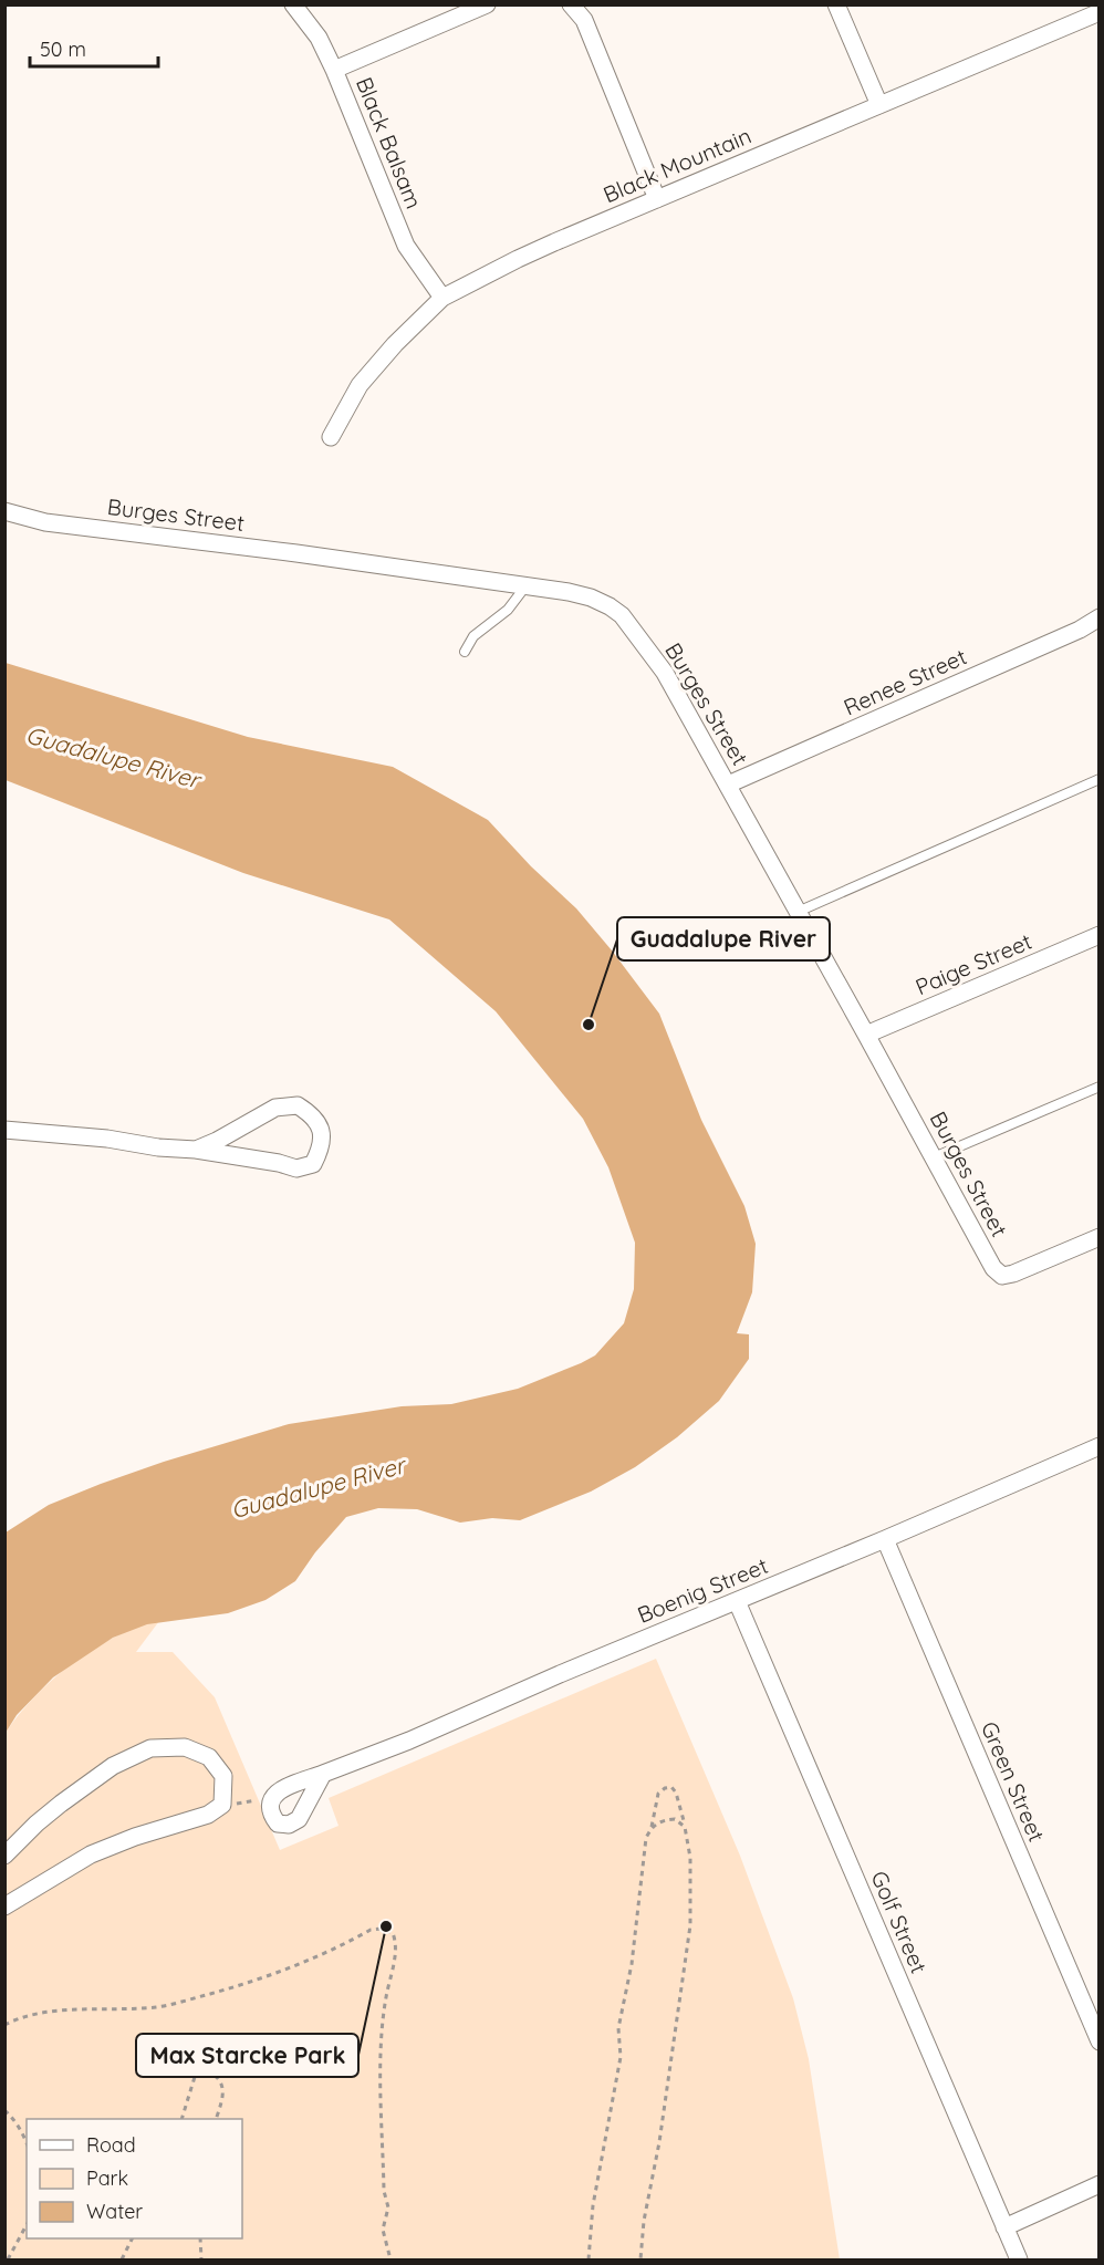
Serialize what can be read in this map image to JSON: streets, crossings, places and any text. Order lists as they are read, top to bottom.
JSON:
{
  "streets": {
    "street": [
      "Black Balsam",
      "Black Mountain",
      "Burges Street",
      "Renee Street",
      "Paige Street",
      "Boenig Street",
      "Green Street",
      "Golf Street"
    ]
  },
  "crossings": [
    ["Black Balsam", "Black Mountain"],
    ["Burges Street", "Renee Street"],
    ["Burges Street", "Paige Street"],
    ["Boenig Street", "Green Street"],
    ["Boenig Street", "Golf Street"]
  ],
  "water": ["Guadalupe River"],
  "places": ["Guadalupe River", "Max Starcke Park"],
  "legend": ["Road", "Park", "Water"],
  "scale_bar": "50 m"
}
